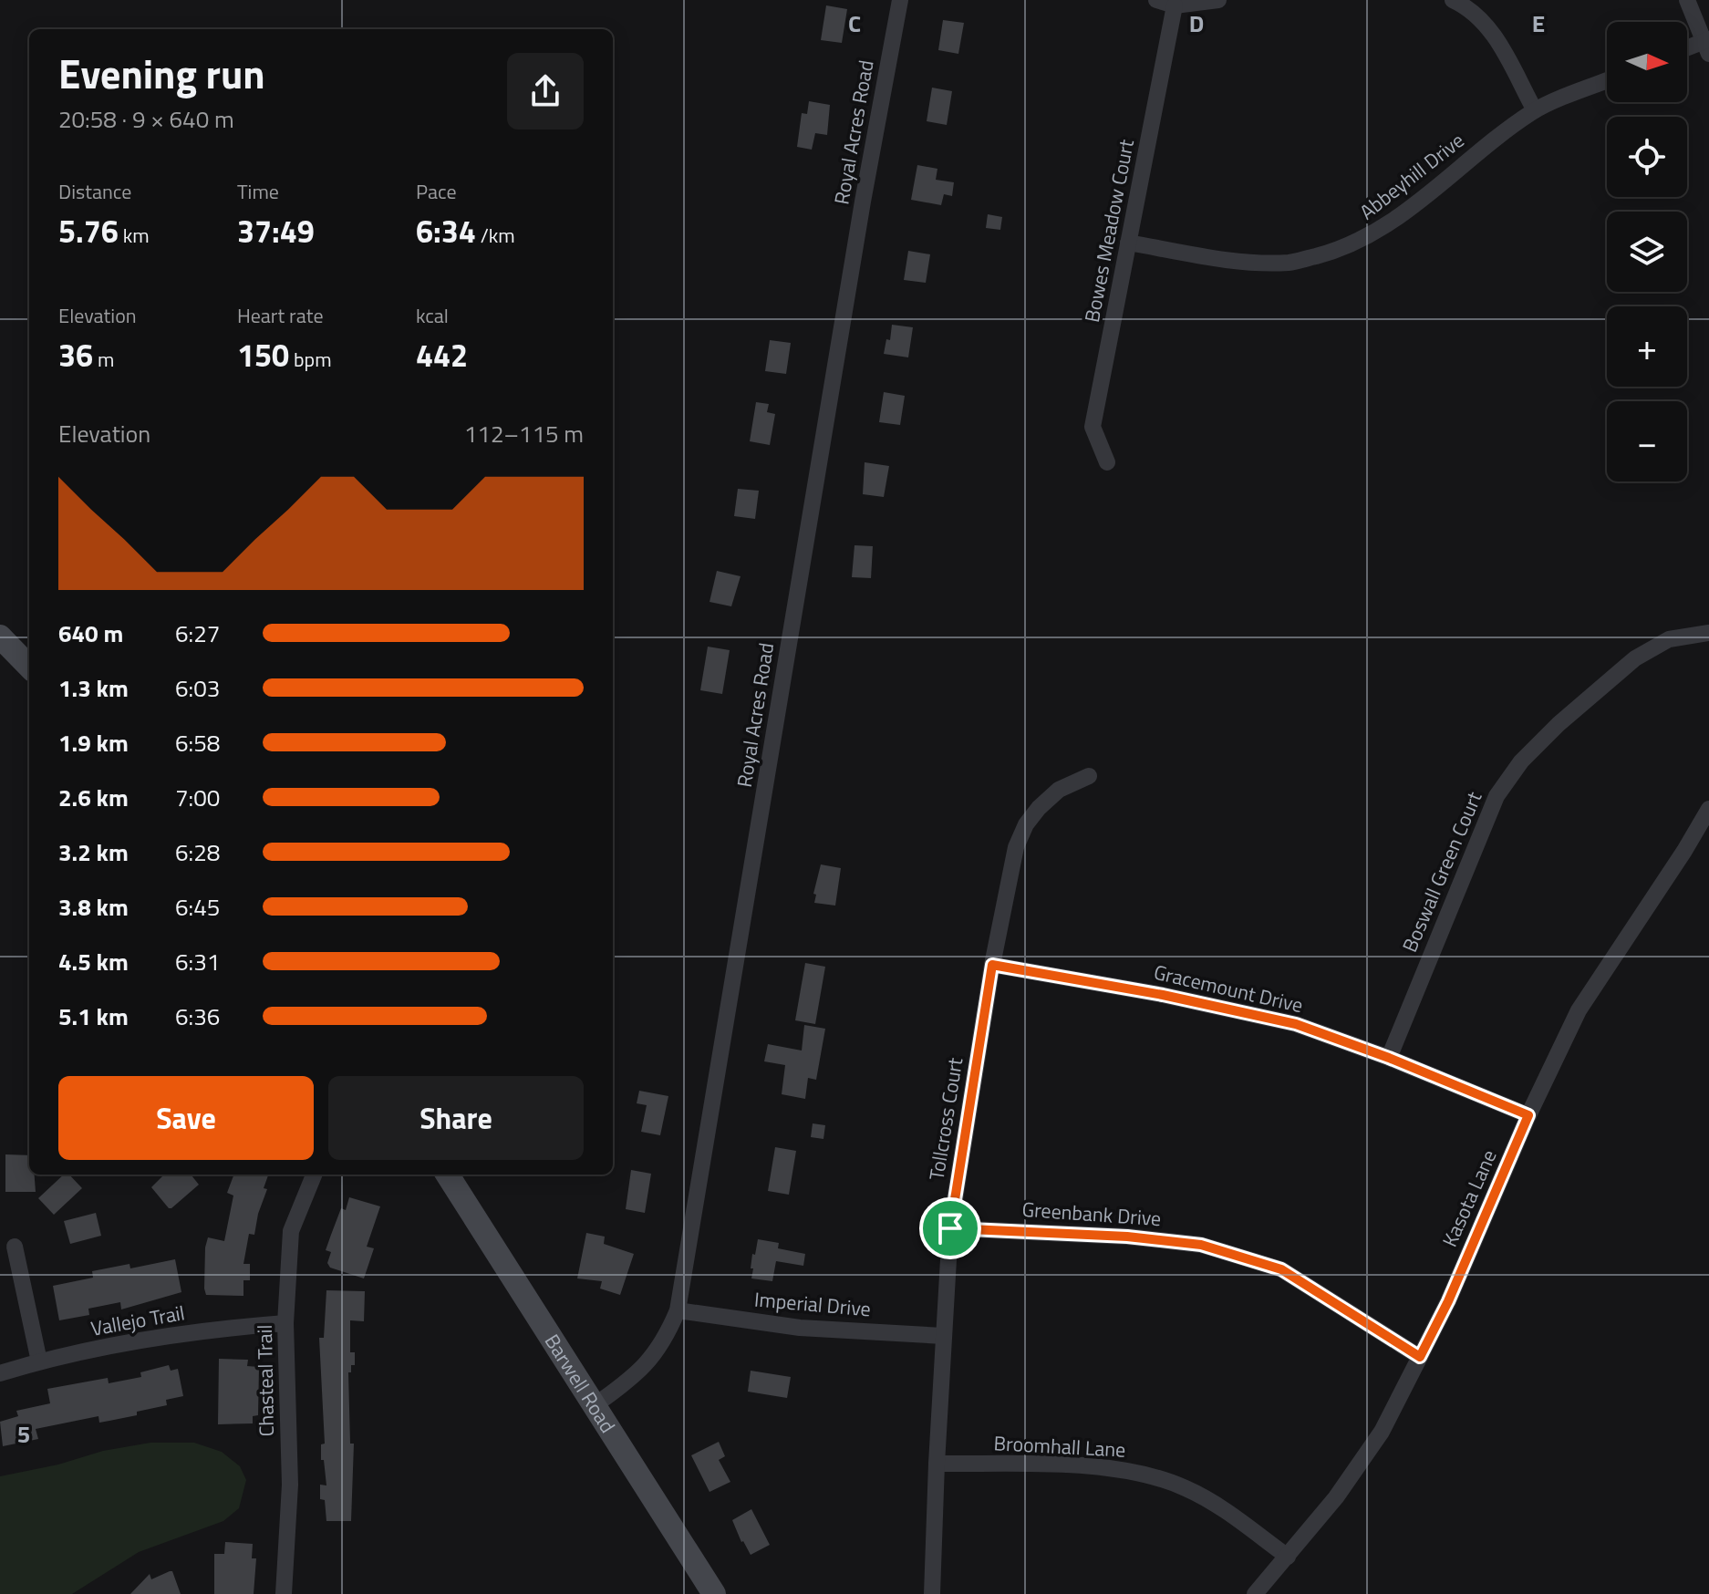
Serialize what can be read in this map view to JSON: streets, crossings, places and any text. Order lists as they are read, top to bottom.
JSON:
{
  "streets": {
    "street": [
      "Royal Acres Road",
      "Abbeyhill Drive",
      "Bowes Meadow Court",
      "Boswall Green Court",
      "Gracemount Drive",
      "Tollcross Court",
      "Kasota Lane",
      "Greenbank Drive",
      "Imperial Drive",
      "Vallejo Trail",
      "Chasteal Trail",
      "Barwell Road",
      "Broomhall Lane"
    ]
  },
  "crossings": [
    ["Royal Acres Road", "Imperial Drive"],
    ["Royal Acres Road", "Barwell Road"],
    ["Abbeyhill Drive", "Bowes Meadow Court"],
    ["Boswall Green Court", "Gracemount Drive"],
    ["Gracemount Drive", "Tollcross Court"],
    ["Gracemount Drive", "Kasota Lane"],
    ["Tollcross Court", "Greenbank Drive"],
    ["Tollcross Court", "Imperial Drive"],
    ["Tollcross Court", "Broomhall Lane"],
    ["Kasota Lane", "Greenbank Drive"],
    ["Kasota Lane", "Broomhall Lane"],
    ["Vallejo Trail", "Chasteal Trail"]
  ],
  "north": "right",
  "page": {
    "map_buttons": ["+", "−"],
    "heading": ["Evening run", "20:58 · 9 × 640 m"],
    "stats": [
      ["Distance", "5.76 km"],
      ["Time", "37:49"],
      ["Pace", "6:34 /km"],
      ["Elevation", "36 m"],
      ["Heart rate", "150 bpm"],
      ["kcal", "442"]
    ],
    "chart": ["Elevation", "112–115 m"],
    "list": [
      {
        "name": "640 m",
        "note": "6:27"
      },
      {
        "name": "1.3 km",
        "note": "6:03"
      },
      {
        "name": "1.9 km",
        "note": "6:58"
      },
      {
        "name": "2.6 km",
        "note": "7:00"
      },
      {
        "name": "3.2 km",
        "note": "6:28"
      },
      {
        "name": "3.8 km",
        "note": "6:45"
      },
      {
        "name": "4.5 km",
        "note": "6:31"
      },
      {
        "name": "5.1 km",
        "note": "6:36"
      }
    ],
    "buttons": ["Save", "Share"]
  },
  "grid": {
    "columns": ["C", "D", "E"],
    "rows": ["5"]
  }
}
